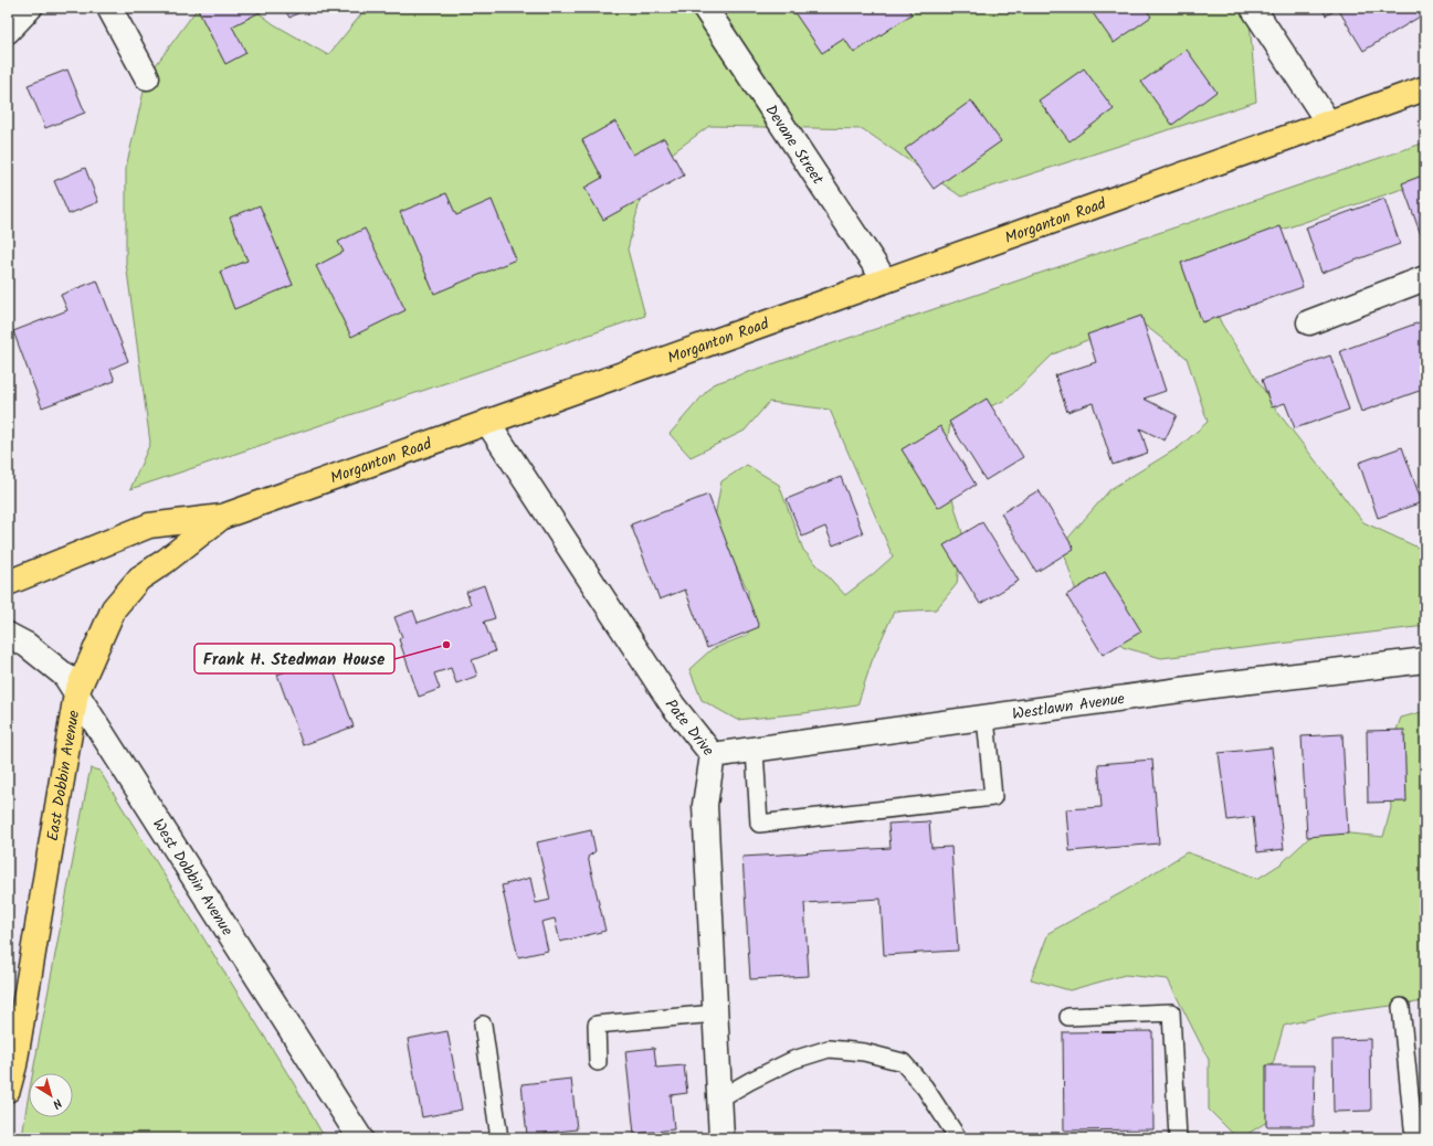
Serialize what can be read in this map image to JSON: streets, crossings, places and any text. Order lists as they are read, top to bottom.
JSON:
{
  "streets": {
    "main road": ["Morganton Road", "East Dobbin Avenue"],
    "street": [
      "Devane Street",
      "Westlawn Avenue",
      "Pate Drive",
      "West Dobbin Avenue"
    ]
  },
  "crossings": [
    ["Devane Street", "Morganton Road"],
    ["Morganton Road", "Pate Drive"],
    ["Morganton Road", "East Dobbin Avenue"],
    ["Westlawn Avenue", "Pate Drive"],
    ["East Dobbin Avenue", "West Dobbin Avenue"]
  ],
  "places": ["Frank H. Stedman House"],
  "north": "bottom right"
}
